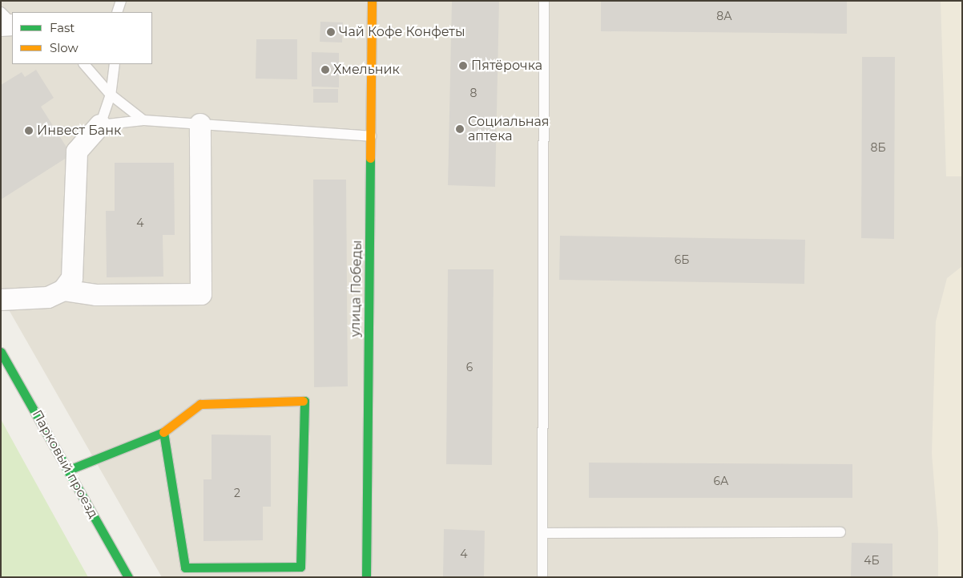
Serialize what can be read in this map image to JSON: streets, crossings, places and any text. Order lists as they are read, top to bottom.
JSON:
{
  "streets": {
    "street": ["улица Победы", "Парковый проезд"]
  },
  "places": [
    "Чай Кофе Конфеты",
    "Пятёрочка",
    "Хмельник",
    "Социальная аптека",
    "Инвест Банк"
  ],
  "house_numbers": [
    "8А",
    "8",
    "8Б",
    "4",
    "6Б",
    "6",
    "6А",
    "2",
    "4",
    "4Б"
  ],
  "legend": ["Fast", "Slow"]
}
